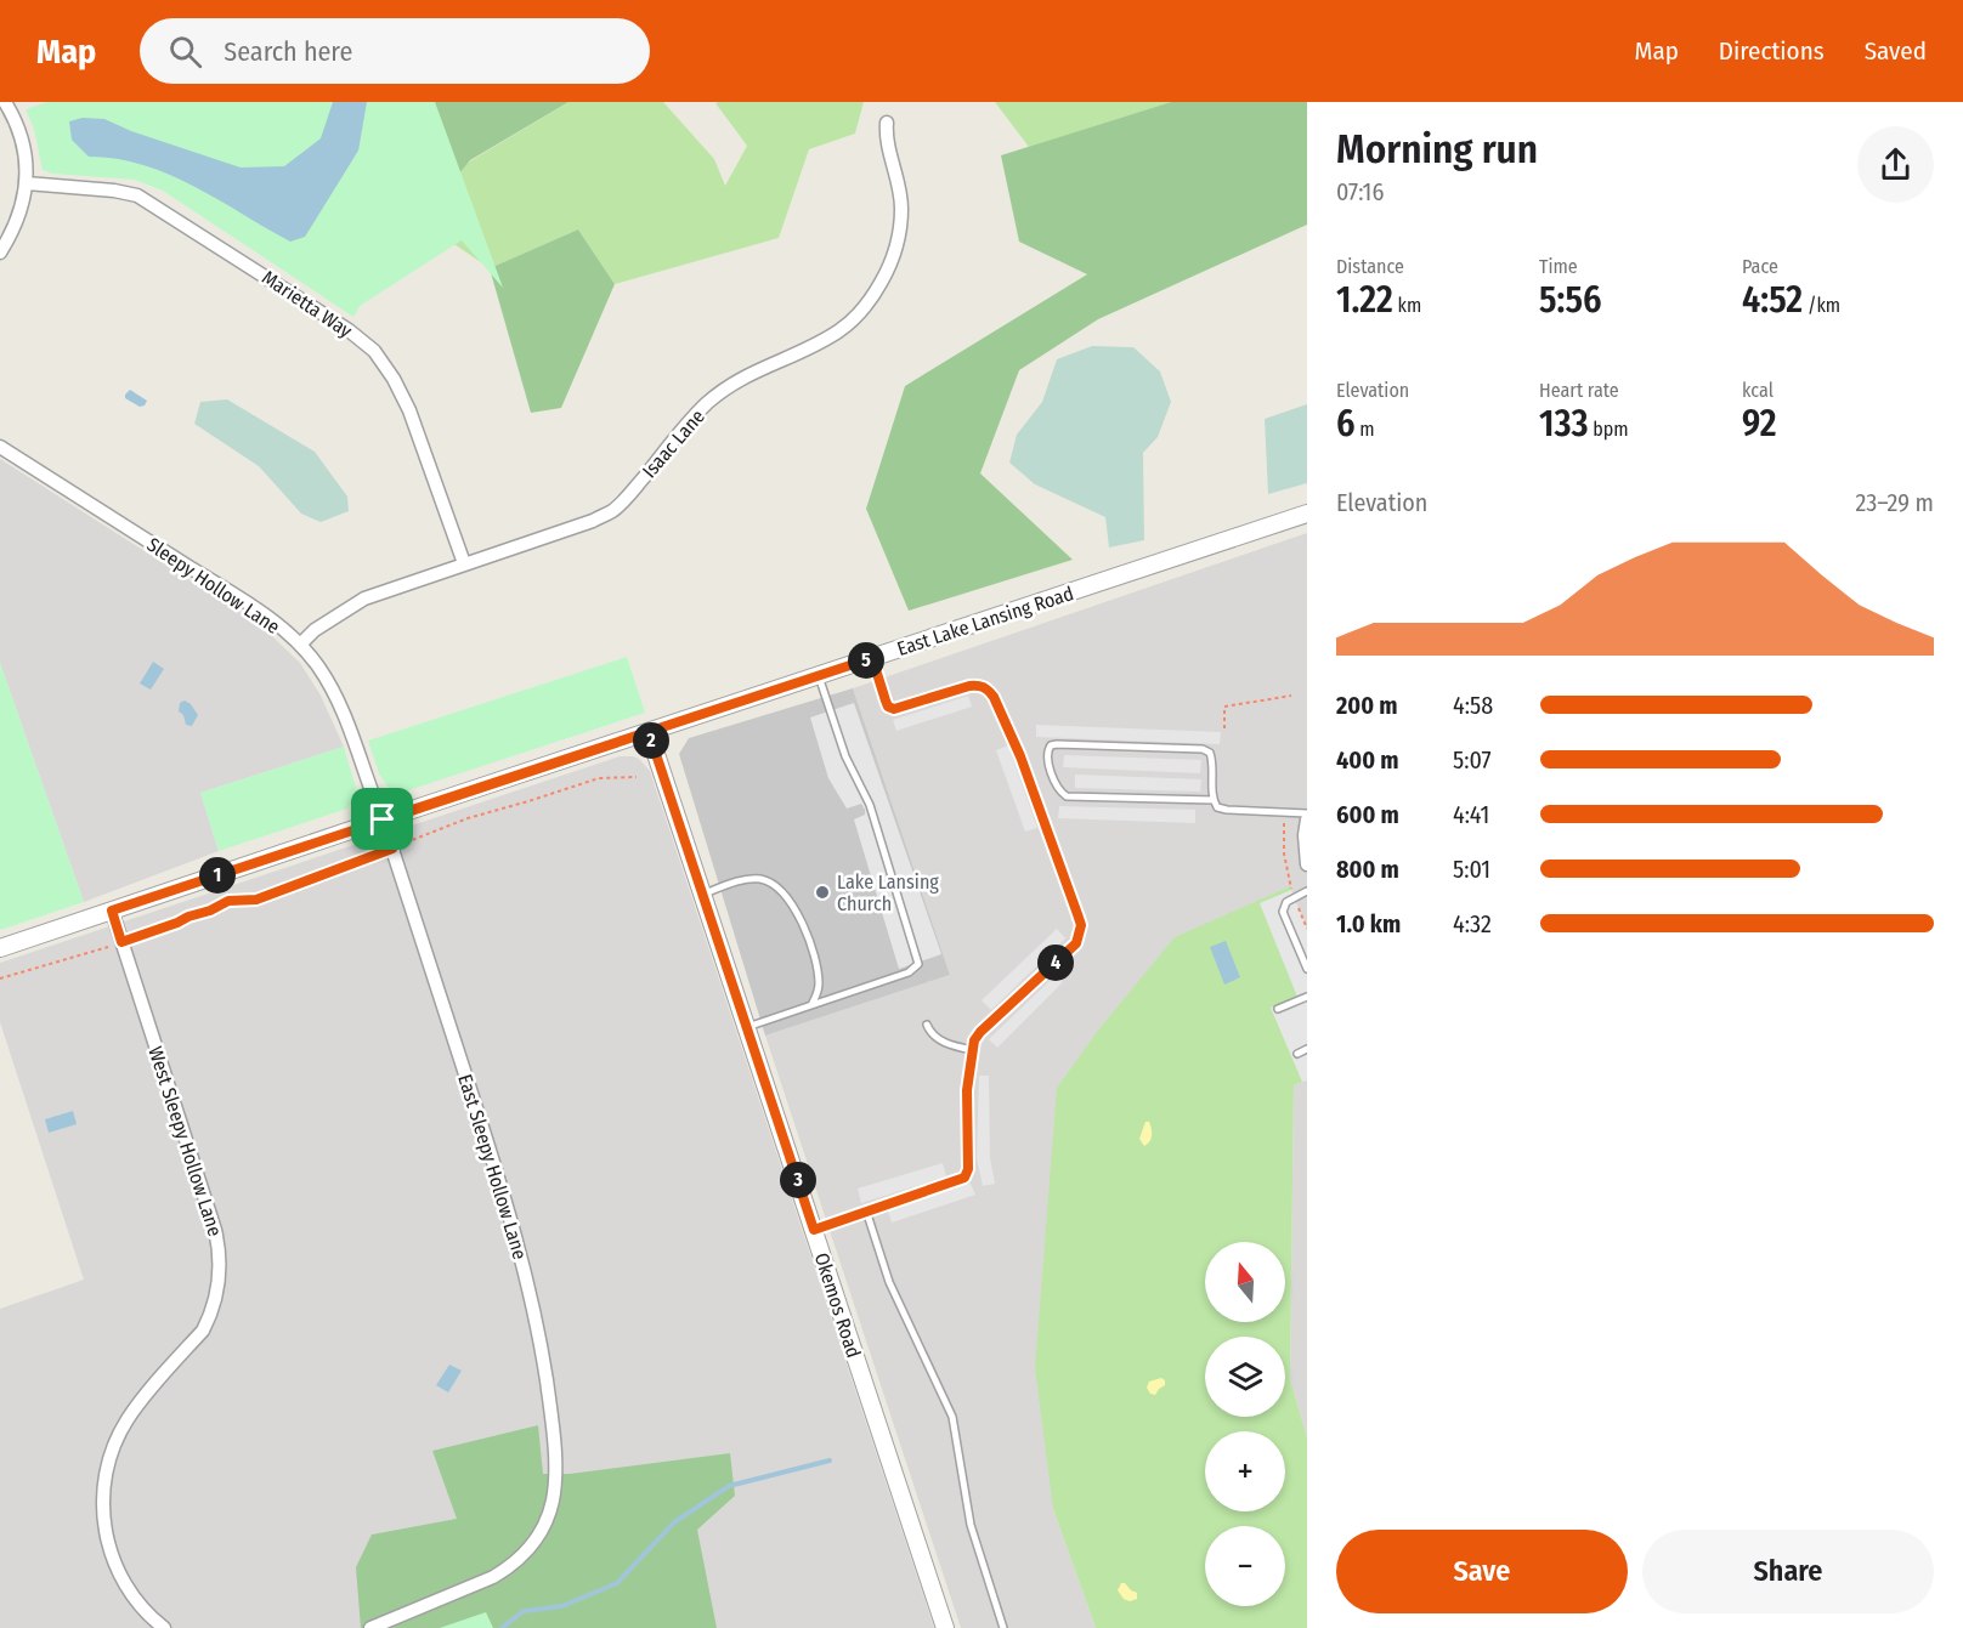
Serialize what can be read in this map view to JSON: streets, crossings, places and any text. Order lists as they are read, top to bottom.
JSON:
{
  "streets": {
    "street": [
      "Marietta Way",
      "Isaac Lane",
      "Sleepy Hollow Lane",
      "East Lake Lansing Road",
      "West Sleepy Hollow Lane",
      "East Sleepy Hollow Lane",
      "Okemos Road"
    ]
  },
  "crossings": [
    ["Marietta Way", "Isaac Lane"],
    ["Isaac Lane", "Sleepy Hollow Lane"],
    ["Sleepy Hollow Lane", "East Lake Lansing Road"],
    ["Sleepy Hollow Lane", "East Sleepy Hollow Lane"],
    ["East Lake Lansing Road", "West Sleepy Hollow Lane"],
    ["East Lake Lansing Road", "East Sleepy Hollow Lane"],
    ["East Lake Lansing Road", "Okemos Road"]
  ],
  "places": ["Lake Lansing Church"],
  "north": "top",
  "page": {
    "header": "Map",
    "search": "Search here",
    "nav": ["Map", "Directions", "Saved"],
    "heading": ["Morning run", "07:16"],
    "stats": [
      ["Distance", "1.22 km"],
      ["Time", "5:56"],
      ["Pace", "4:52 /km"],
      ["Elevation", "6 m"],
      ["Heart rate", "133 bpm"],
      ["kcal", "92"]
    ],
    "chart": ["Elevation", "23–29 m"],
    "pins": [
      "5",
      "2",
      "1",
      "4",
      "3"
    ],
    "list": [
      {
        "name": "200 m",
        "note": "4:58"
      },
      {
        "name": "400 m",
        "note": "5:07"
      },
      {
        "name": "600 m",
        "note": "4:41"
      },
      {
        "name": "800 m",
        "note": "5:01"
      },
      {
        "name": "1.0 km",
        "note": "4:32"
      }
    ],
    "map_buttons": ["+", "−"],
    "buttons": ["Save", "Share"]
  }
}
